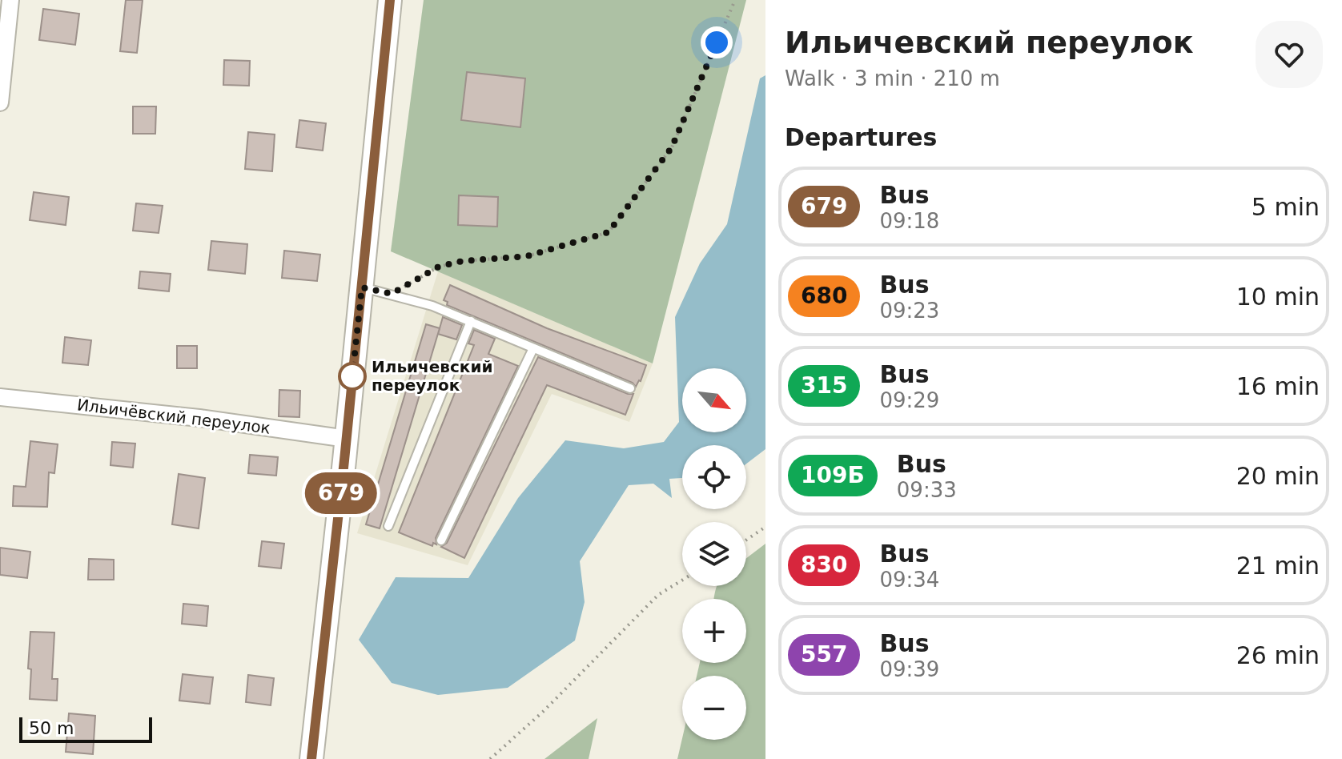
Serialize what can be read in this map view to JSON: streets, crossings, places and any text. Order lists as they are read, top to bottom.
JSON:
{
  "streets": {
    "street": ["Ильичёвский переулок"]
  },
  "places": ["Ильичевский переулок"],
  "lines": ["bus line 679"],
  "scale_bar": "50 m",
  "north": "bottom right",
  "page": {
    "on_map": "679",
    "heading": [
      ["Ильичевский переулок", "Walk · 3 min · 210 m"],
      "Departures"
    ],
    "list": [
      {
        "mark": "679",
        "name": "Bus",
        "note": "09:18",
        "value": "5 min"
      },
      {
        "mark": "680",
        "name": "Bus",
        "note": "09:23",
        "value": "10 min"
      },
      {
        "mark": "315",
        "name": "Bus",
        "note": "09:29",
        "value": "16 min"
      },
      {
        "mark": "109Б",
        "name": "Bus",
        "note": "09:33",
        "value": "20 min"
      },
      {
        "mark": "830",
        "name": "Bus",
        "note": "09:34",
        "value": "21 min"
      },
      {
        "mark": "557",
        "name": "Bus",
        "note": "09:39",
        "value": "26 min"
      }
    ],
    "map_buttons": ["+", "−"],
    "scale": "50 m"
  }
}
